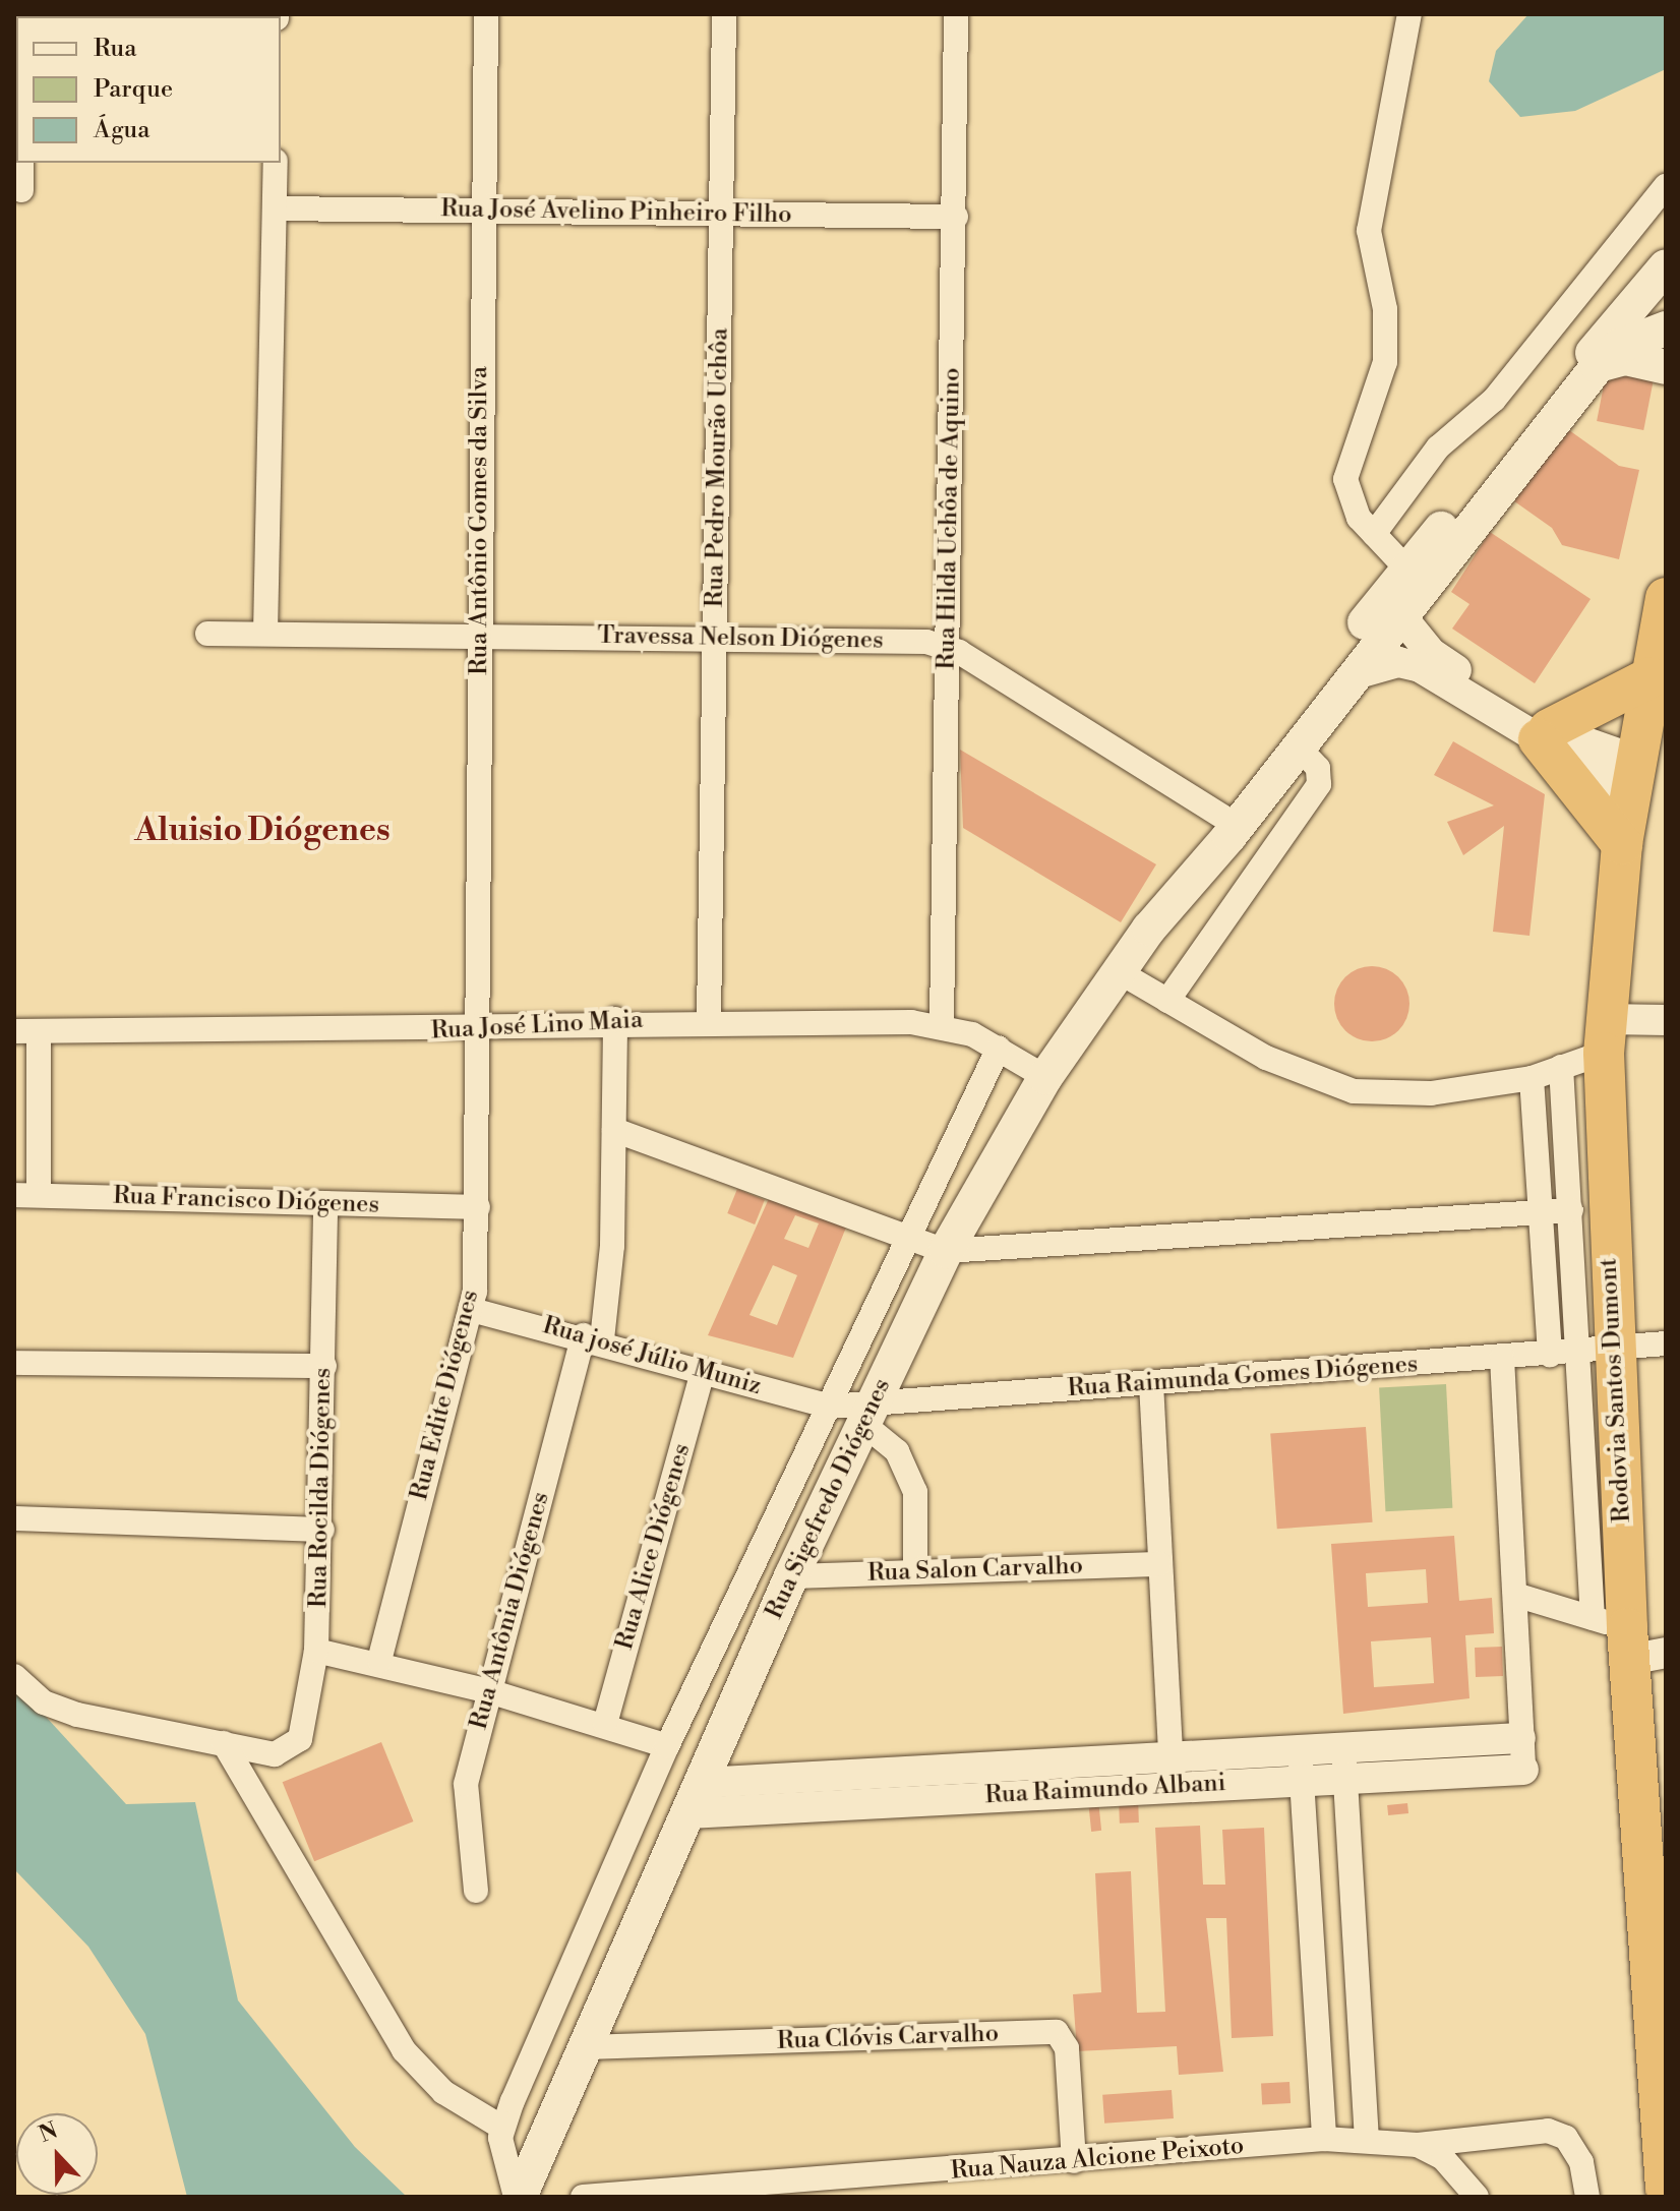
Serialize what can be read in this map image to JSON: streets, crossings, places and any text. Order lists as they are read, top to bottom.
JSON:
{
  "streets": {
    "highway": ["Rodovia Santos Dumont"],
    "main road": ["Rua Sigefredo Diógenes"],
    "street": [
      "Rua José Avelino Pinheiro Filho",
      "Rua Pedro Mourão Uchôa",
      "Rua Hilda Uchôa de Aquino",
      "Rua Antônio Gomes da Silva",
      "Travessa Nelson Diógenes",
      "Rua José Lino Maia",
      "Rua Francisco Diógenes",
      "Rua josé Júlio Muniz",
      "Rua Raimunda Gomes Diógenes",
      "Rua Edite Diógenes",
      "Rua Rocilda Diógenes",
      "Rua Alice Diógenes",
      "Rua Salon Carvalho",
      "Rua Antônia Diógenes",
      "Rua Raimundo Albani",
      "Rua Clóvis Carvalho",
      "Rua Nauza Alcione Peixoto"
    ]
  },
  "crossings": [
    ["Rua José Avelino Pinheiro Filho", "Rua Pedro Mourão Uchôa"],
    ["Rua José Avelino Pinheiro Filho", "Rua Hilda Uchôa de Aquino"],
    ["Rua José Avelino Pinheiro Filho", "Rua Antônio Gomes da Silva"],
    ["Rua Pedro Mourão Uchôa", "Travessa Nelson Diógenes"],
    ["Rua Pedro Mourão Uchôa", "Rua José Lino Maia"],
    ["Rua Hilda Uchôa de Aquino", "Travessa Nelson Diógenes"],
    ["Rua Hilda Uchôa de Aquino", "Rua José Lino Maia"],
    ["Rua Antônio Gomes da Silva", "Travessa Nelson Diógenes"],
    ["Rua Antônio Gomes da Silva", "Rua José Lino Maia"],
    ["Rua Antônio Gomes da Silva", "Rua Edite Diógenes"],
    ["Travessa Nelson Diógenes", "Rua Sigefredo Diógenes"],
    ["Rua José Lino Maia", "Rua Edite Diógenes"],
    ["Rua José Lino Maia", "Rua Sigefredo Diógenes"],
    ["Rua José Lino Maia", "Rua Antônia Diógenes"],
    ["Rua Francisco Diógenes", "Rua Edite Diógenes"],
    ["Rua Francisco Diógenes", "Rua Rocilda Diógenes"],
    ["Rua josé Júlio Muniz", "Rua Raimunda Gomes Diógenes"],
    ["Rua josé Júlio Muniz", "Rua Edite Diógenes"],
    ["Rua josé Júlio Muniz", "Rua Sigefredo Diógenes"],
    ["Rua josé Júlio Muniz", "Rua Alice Diógenes"],
    ["Rua josé Júlio Muniz", "Rua Antônia Diógenes"],
    ["Rua Raimunda Gomes Diógenes", "Rodovia Santos Dumont"],
    ["Rua Raimunda Gomes Diógenes", "Rua Sigefredo Diógenes"],
    ["Rua Sigefredo Diógenes", "Rua Salon Carvalho"],
    ["Rua Sigefredo Diógenes", "Rua Raimundo Albani"],
    ["Rua Sigefredo Diógenes", "Rua Clóvis Carvalho"],
    ["Rua Clóvis Carvalho", "Rua Nauza Alcione Peixoto"]
  ],
  "districts": ["Aluisio Diógenes"],
  "legend": ["Rua", "Parque", "Água"],
  "north": "top"
}
